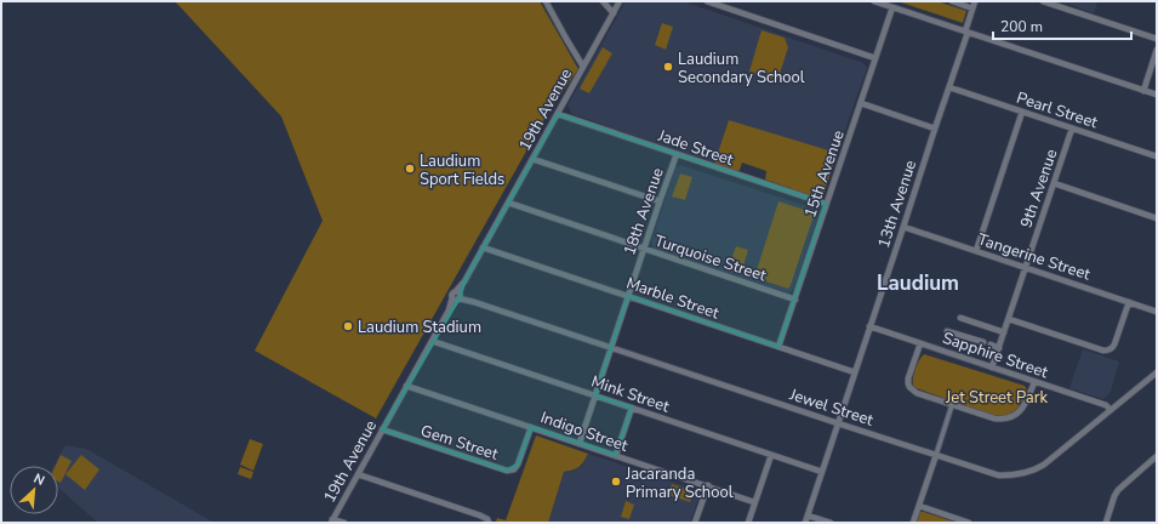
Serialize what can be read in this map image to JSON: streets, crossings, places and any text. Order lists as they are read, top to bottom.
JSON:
{
  "streets": {
    "street": [
      "19th Avenue",
      "Pearl Street",
      "Jade Street",
      "15th Avenue",
      "9th Avenue",
      "13th Avenue",
      "18th Avenue",
      "Tangerine Street",
      "Turquoise Street",
      "Marble Street",
      "Sapphire Street",
      "Mink Street",
      "Jewel Street",
      "Indigo Street",
      "Gem Street"
    ]
  },
  "crossings": [
    ["19th Avenue", "Jade Street"],
    ["19th Avenue", "Turquoise Street"],
    ["19th Avenue", "Marble Street"],
    ["19th Avenue", "Mink Street"],
    ["19th Avenue", "Jewel Street"],
    ["19th Avenue", "Indigo Street"],
    ["19th Avenue", "Gem Street"],
    ["Pearl Street", "9th Avenue"],
    ["Pearl Street", "13th Avenue"],
    ["Jade Street", "15th Avenue"],
    ["Jade Street", "18th Avenue"],
    ["15th Avenue", "Turquoise Street"],
    ["15th Avenue", "Marble Street"],
    ["9th Avenue", "Tangerine Street"],
    ["9th Avenue", "Sapphire Street"],
    ["13th Avenue", "Tangerine Street"],
    ["13th Avenue", "Marble Street"],
    ["13th Avenue", "Sapphire Street"],
    ["13th Avenue", "Mink Street"],
    ["13th Avenue", "Jewel Street"],
    ["18th Avenue", "Turquoise Street"],
    ["18th Avenue", "Marble Street"],
    ["18th Avenue", "Mink Street"],
    ["18th Avenue", "Jewel Street"],
    ["18th Avenue", "Indigo Street"],
    ["Sapphire Street", "Jewel Street"],
    ["Indigo Street", "Gem Street"]
  ],
  "districts": ["Laudium"],
  "parks": ["Jet Street Park"],
  "places": [
    "Laudium Secondary School",
    "Laudium Sport Fields",
    "Laudium Stadium",
    "Jacaranda Primary School"
  ],
  "scale_bar": "200 m",
  "north": "top right"
}
